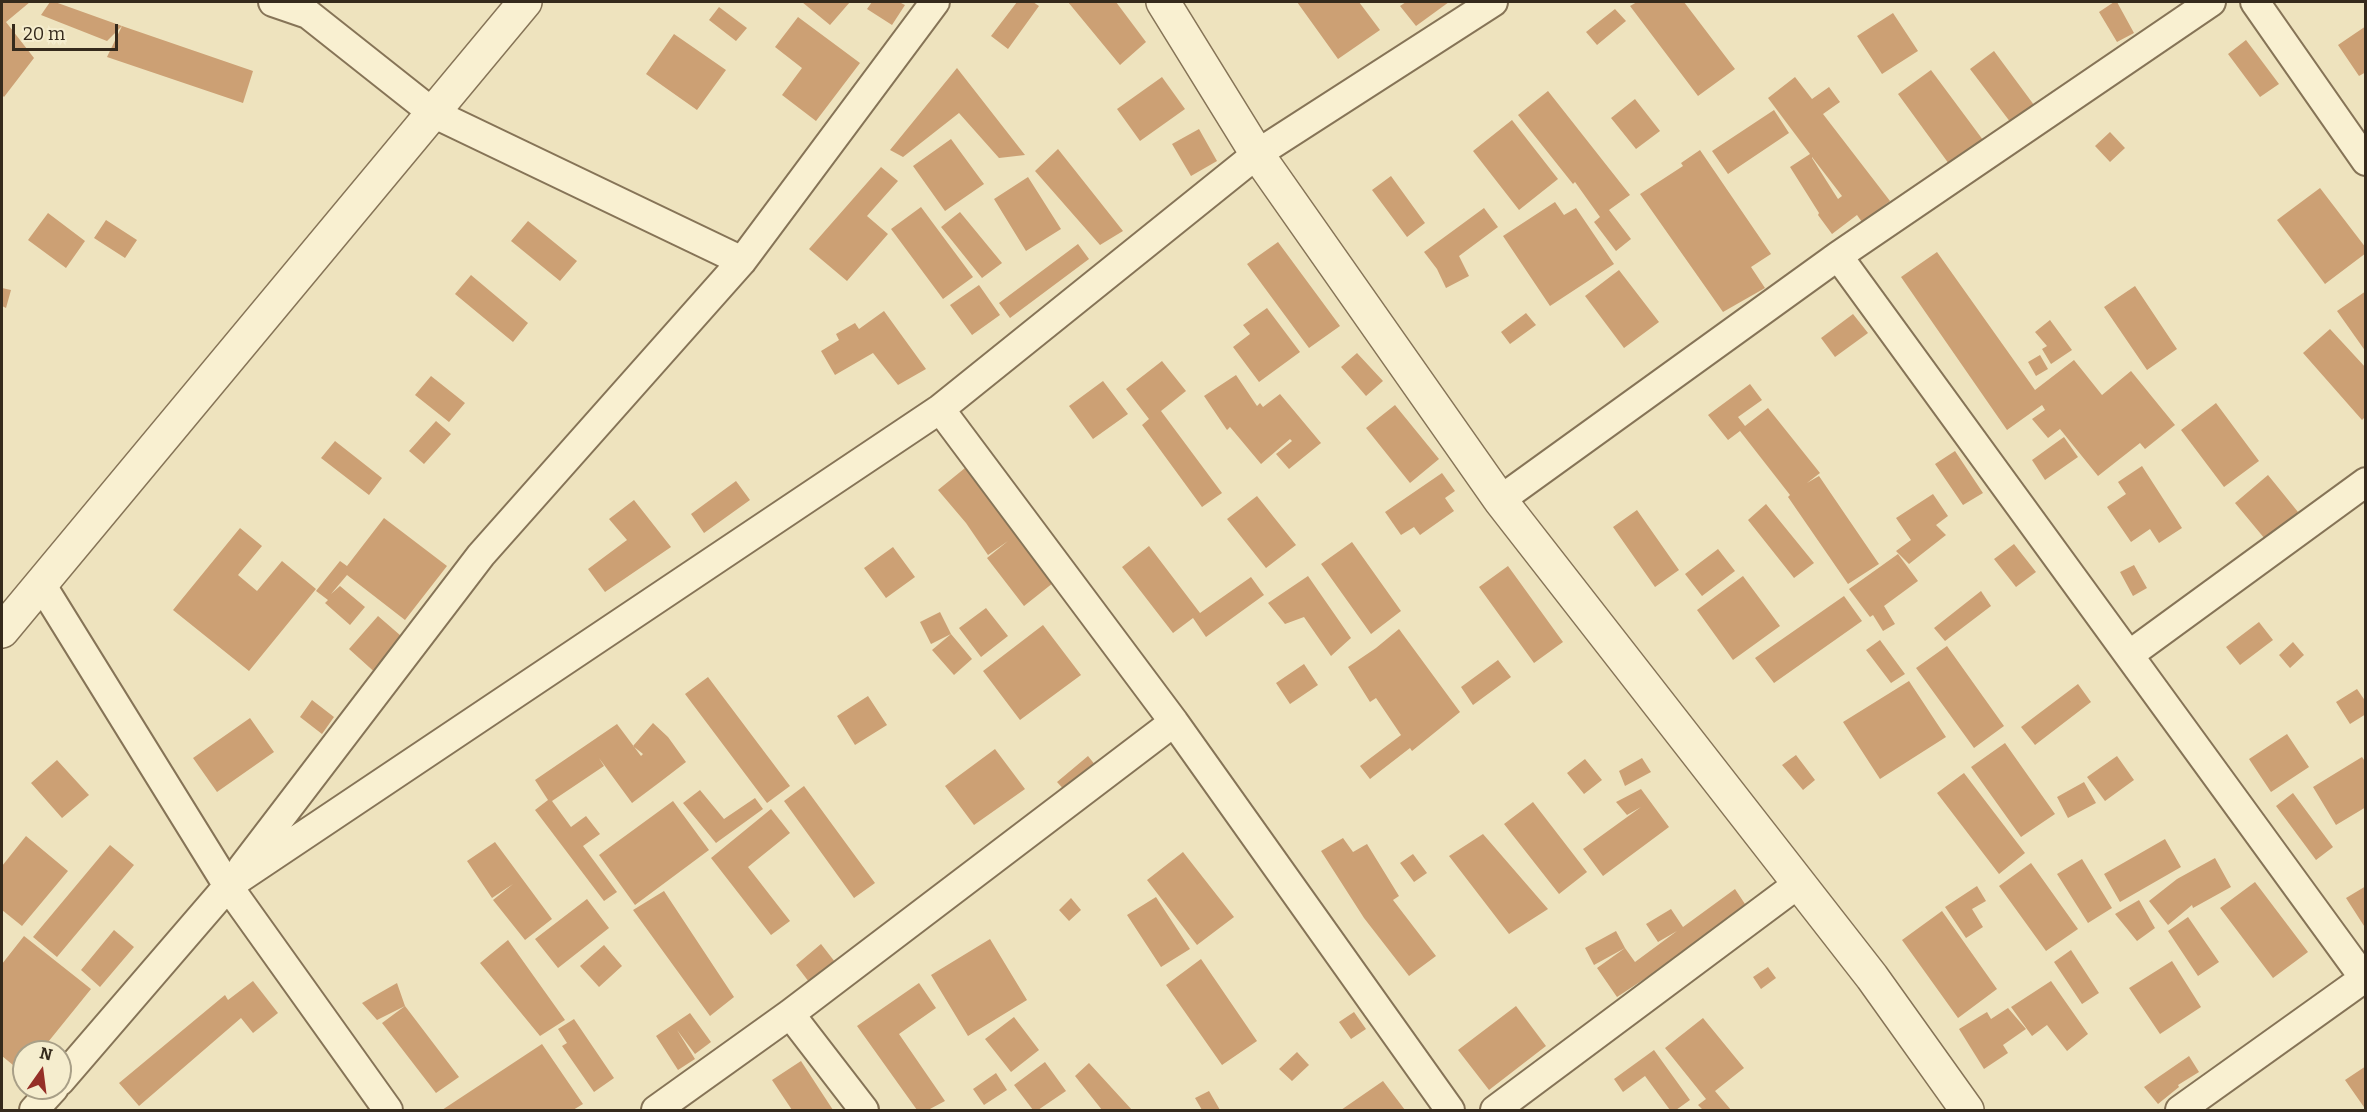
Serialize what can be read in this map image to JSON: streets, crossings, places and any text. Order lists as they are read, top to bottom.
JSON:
{
  "scale_bar": "20 m",
  "north": "top"
}
